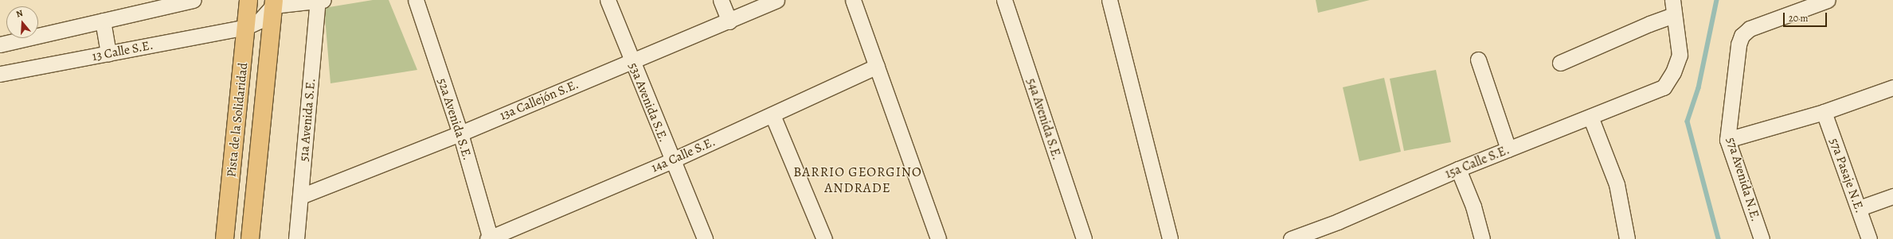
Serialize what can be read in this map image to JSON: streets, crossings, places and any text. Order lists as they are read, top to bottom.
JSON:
{
  "streets": {
    "main road": ["Pista de la Solidaridad"],
    "street": [
      "13 Calle S.E.",
      "13a Callejón S.E.",
      "53a Avenida S.E.",
      "52a Avenida S.E.",
      "54a Avenida S.E.",
      "51a Avenida S.E.",
      "14a Calle S.E.",
      "15a Calle S.E.",
      "57a Pasaje N.E.",
      "57a Avenida N.E."
    ]
  },
  "crossings": [
    ["13 Calle S.E.", "Pista de la Solidaridad"],
    ["13a Callejón S.E.", "53a Avenida S.E."],
    ["13a Callejón S.E.", "52a Avenida S.E."],
    ["13a Callejón S.E.", "51a Avenida S.E."],
    ["53a Avenida S.E.", "14a Calle S.E."],
    ["52a Avenida S.E.", "14a Calle S.E."]
  ],
  "districts": ["BARRIO GEORGINO ANDRADE"],
  "scale_bar": "20 m",
  "north": "top"
}
